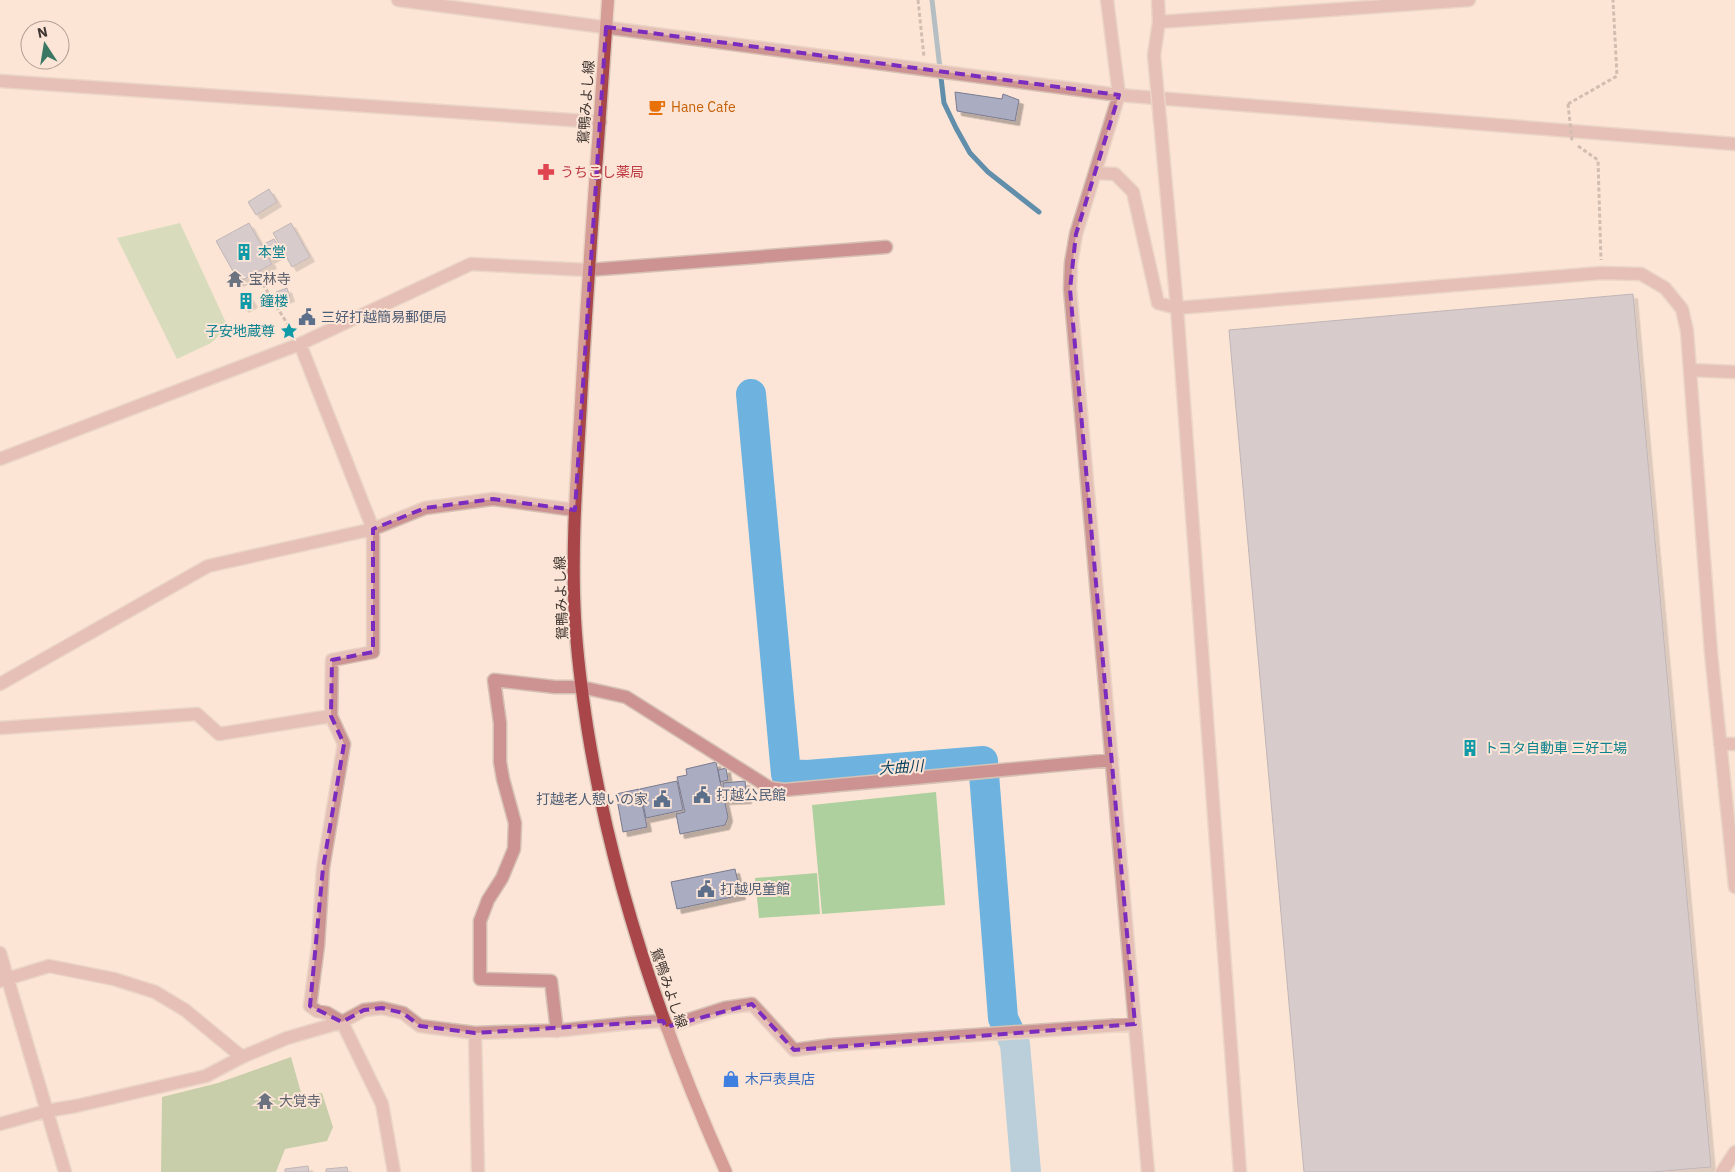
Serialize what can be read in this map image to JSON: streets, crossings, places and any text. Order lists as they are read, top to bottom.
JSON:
{
  "streets": {
    "main road": ["鴛鴨みよし線"]
  },
  "water": ["大曲川"],
  "places": {
    "cafe": ["Hane Cafe"],
    "pharmacy": ["うちこし薬局"],
    "building": ["本堂", "鐘楼", "トヨタ自動車 三好工場"],
    "temple": ["宝林寺", "大覚寺"],
    "public building": [
      "三好打越簡易郵便局",
      "打越公民館",
      "打越老人憩いの家",
      "打越児童館"
    ],
    "place": ["子安地蔵尊"],
    "shop": ["木戸表具店"]
  },
  "north": "top"
}
